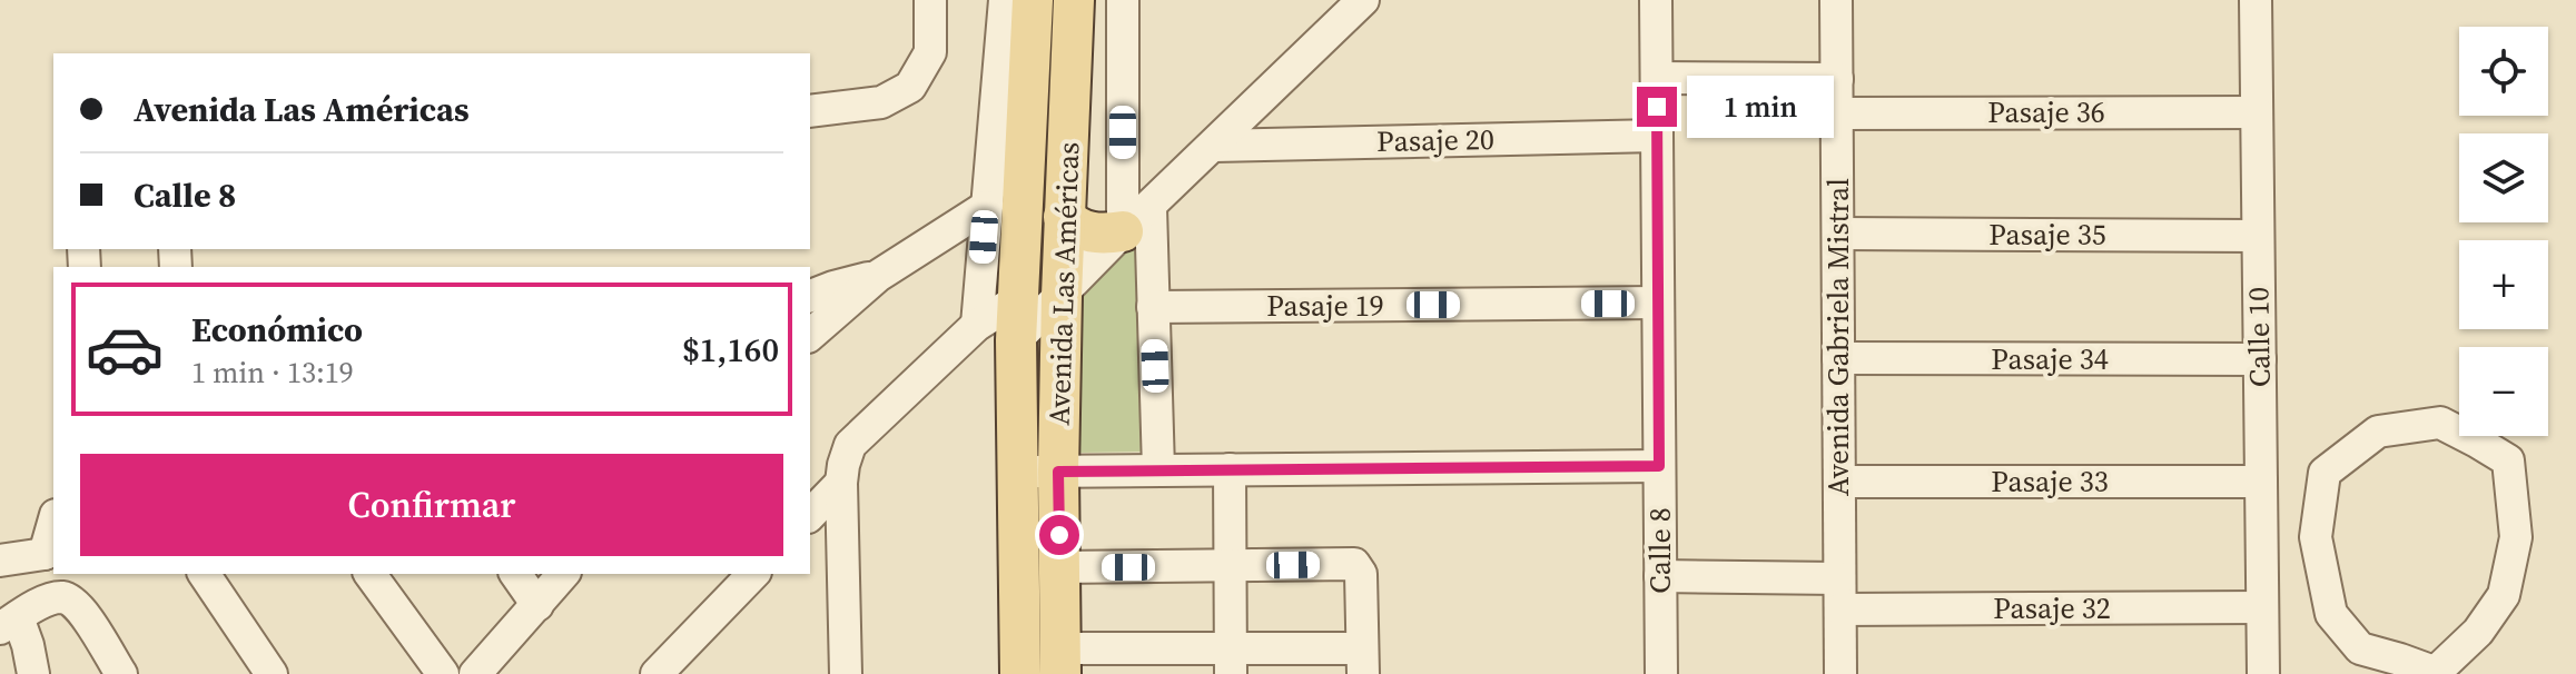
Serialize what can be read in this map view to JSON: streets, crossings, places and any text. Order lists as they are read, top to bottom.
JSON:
{
  "streets": {
    "main road": ["Avenida Las Américas"],
    "street": [
      "Pasaje 36",
      "Pasaje 20",
      "Pasaje 35",
      "Pasaje 19",
      "Avenida Gabriela Mistral",
      "Calle 10",
      "Pasaje 34",
      "Pasaje 33",
      "Calle 8",
      "Pasaje 32"
    ]
  },
  "crossings": [
    ["Pasaje 36", "Avenida Gabriela Mistral"],
    ["Pasaje 36", "Calle 10"],
    ["Pasaje 20", "Calle 8"],
    ["Pasaje 35", "Avenida Gabriela Mistral"],
    ["Pasaje 35", "Calle 10"],
    ["Avenida Las Américas", "Pasaje 19"],
    ["Pasaje 19", "Calle 8"],
    ["Avenida Gabriela Mistral", "Pasaje 34"],
    ["Avenida Gabriela Mistral", "Pasaje 33"],
    ["Avenida Gabriela Mistral", "Pasaje 32"],
    ["Calle 10", "Pasaje 34"],
    ["Calle 10", "Pasaje 33"],
    ["Calle 10", "Pasaje 32"]
  ],
  "page": {
    "map_buttons": ["+", "−"],
    "banner": ["Avenida Las Américas", "Calle 8"],
    "bubble": "1 min",
    "list": [
      {
        "name": "Económico",
        "note": "1 min · 13:19",
        "value": "$1,160"
      }
    ],
    "buttons": "Confirmar"
  }
}
